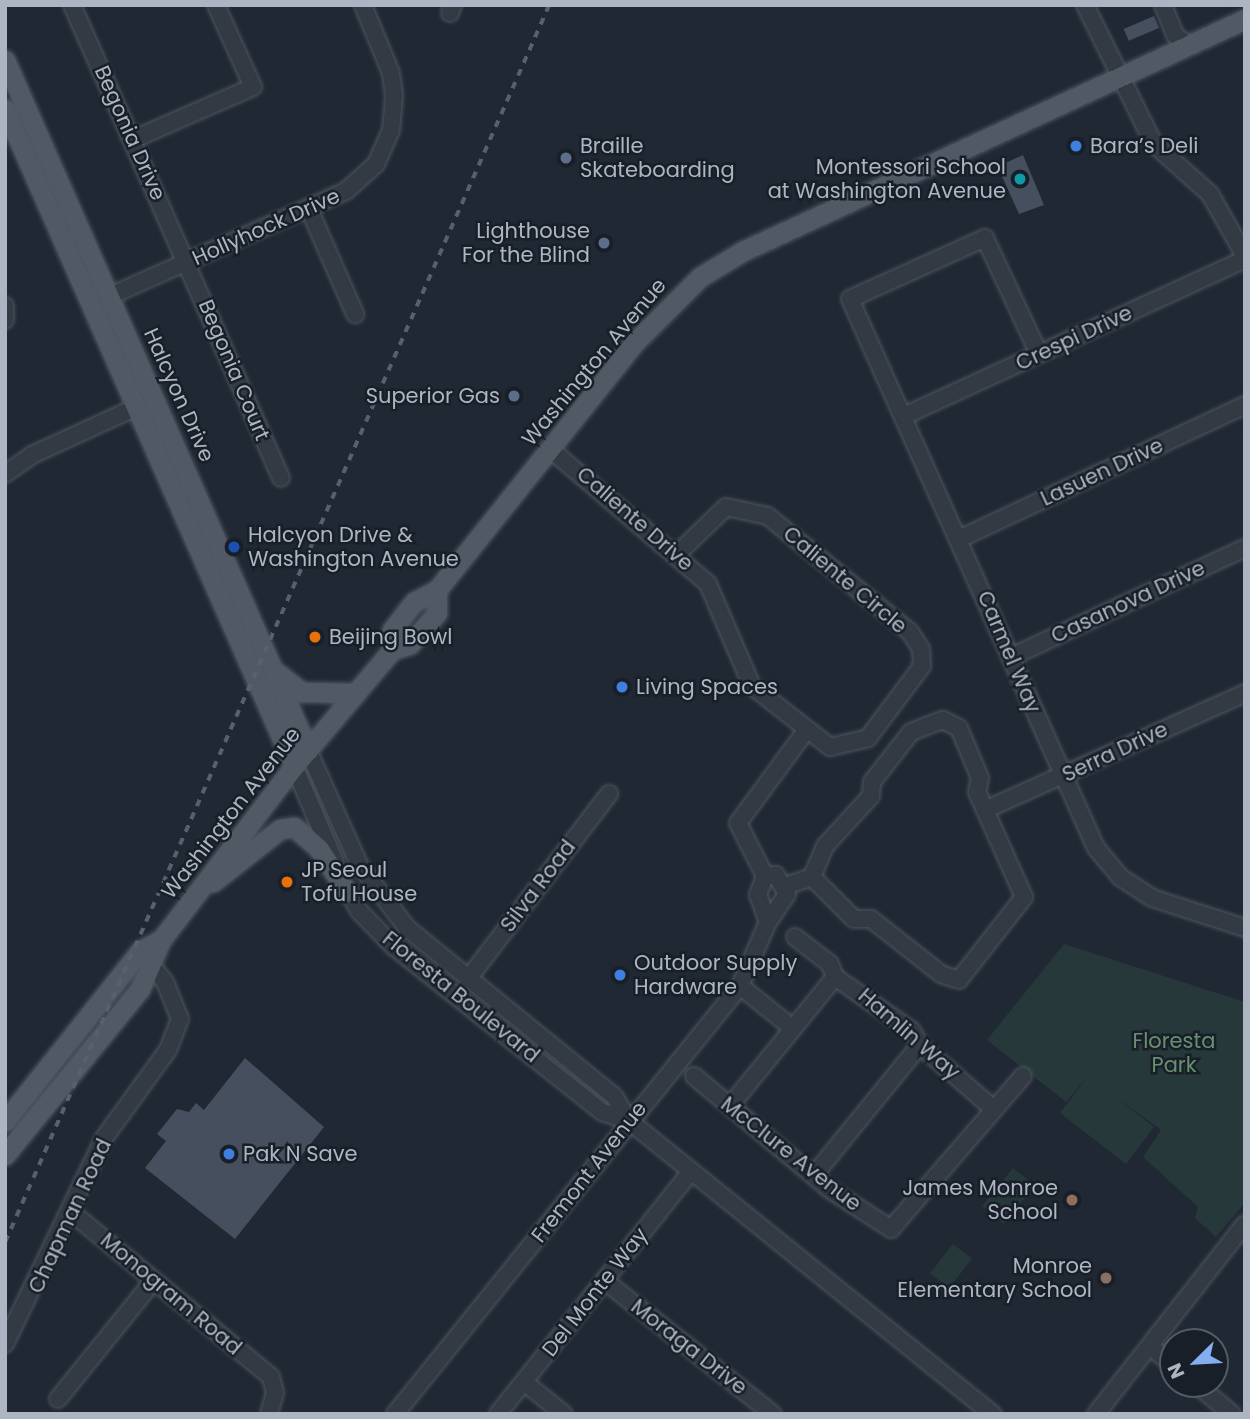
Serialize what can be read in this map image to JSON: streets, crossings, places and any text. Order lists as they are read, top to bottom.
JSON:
{
  "streets": {
    "main road": ["Washington Avenue", "Halcyon Drive"],
    "street": [
      "Begonia Drive",
      "Hollyhock Drive",
      "Crespi Drive",
      "Begonia Court",
      "Lasuen Drive",
      "Caliente Drive",
      "Caliente Circle",
      "Casanova Drive",
      "Carmel Way",
      "Serra Drive",
      "Silva Road",
      "Floresta Boulevard",
      "Hamlin Way",
      "McClure Avenue",
      "Fremont Avenue",
      "Chapman Road",
      "Del Monte Way",
      "Monogram Road",
      "Moraga Drive"
    ]
  },
  "crossings": [
    ["Begonia Drive", "Hollyhock Drive"],
    ["Begonia Drive", "Begonia Court"],
    ["Hollyhock Drive", "Begonia Court"],
    ["Hollyhock Drive", "Halcyon Drive"],
    ["Crespi Drive", "Carmel Way"],
    ["Washington Avenue", "Halcyon Drive"],
    ["Washington Avenue", "Caliente Drive"],
    ["Washington Avenue", "Floresta Boulevard"],
    ["Washington Avenue", "Chapman Road"],
    ["Halcyon Drive", "Floresta Boulevard"],
    ["Lasuen Drive", "Carmel Way"],
    ["Caliente Drive", "Caliente Circle"],
    ["Casanova Drive", "Carmel Way"],
    ["Carmel Way", "Serra Drive"],
    ["Silva Road", "Floresta Boulevard"],
    ["Floresta Boulevard", "Fremont Avenue"],
    ["Floresta Boulevard", "Del Monte Way"],
    ["Hamlin Way", "McClure Avenue"],
    ["Chapman Road", "Monogram Road"],
    ["Del Monte Way", "Moraga Drive"]
  ],
  "parks": ["Floresta Park"],
  "places": [
    "Bara’s Deli",
    "Braille Skateboarding",
    "Montessori School at Washington Avenue",
    "Lighthouse For the Blind",
    "Superior Gas",
    "Halcyon Drive & Washington Avenue",
    "Beijing Bowl",
    "Living Spaces",
    "JP Seoul Tofu House",
    "Outdoor Supply Hardware",
    "Pak N Save",
    "James Monroe School",
    "Monroe Elementary School"
  ],
  "north": "bottom left"
}
